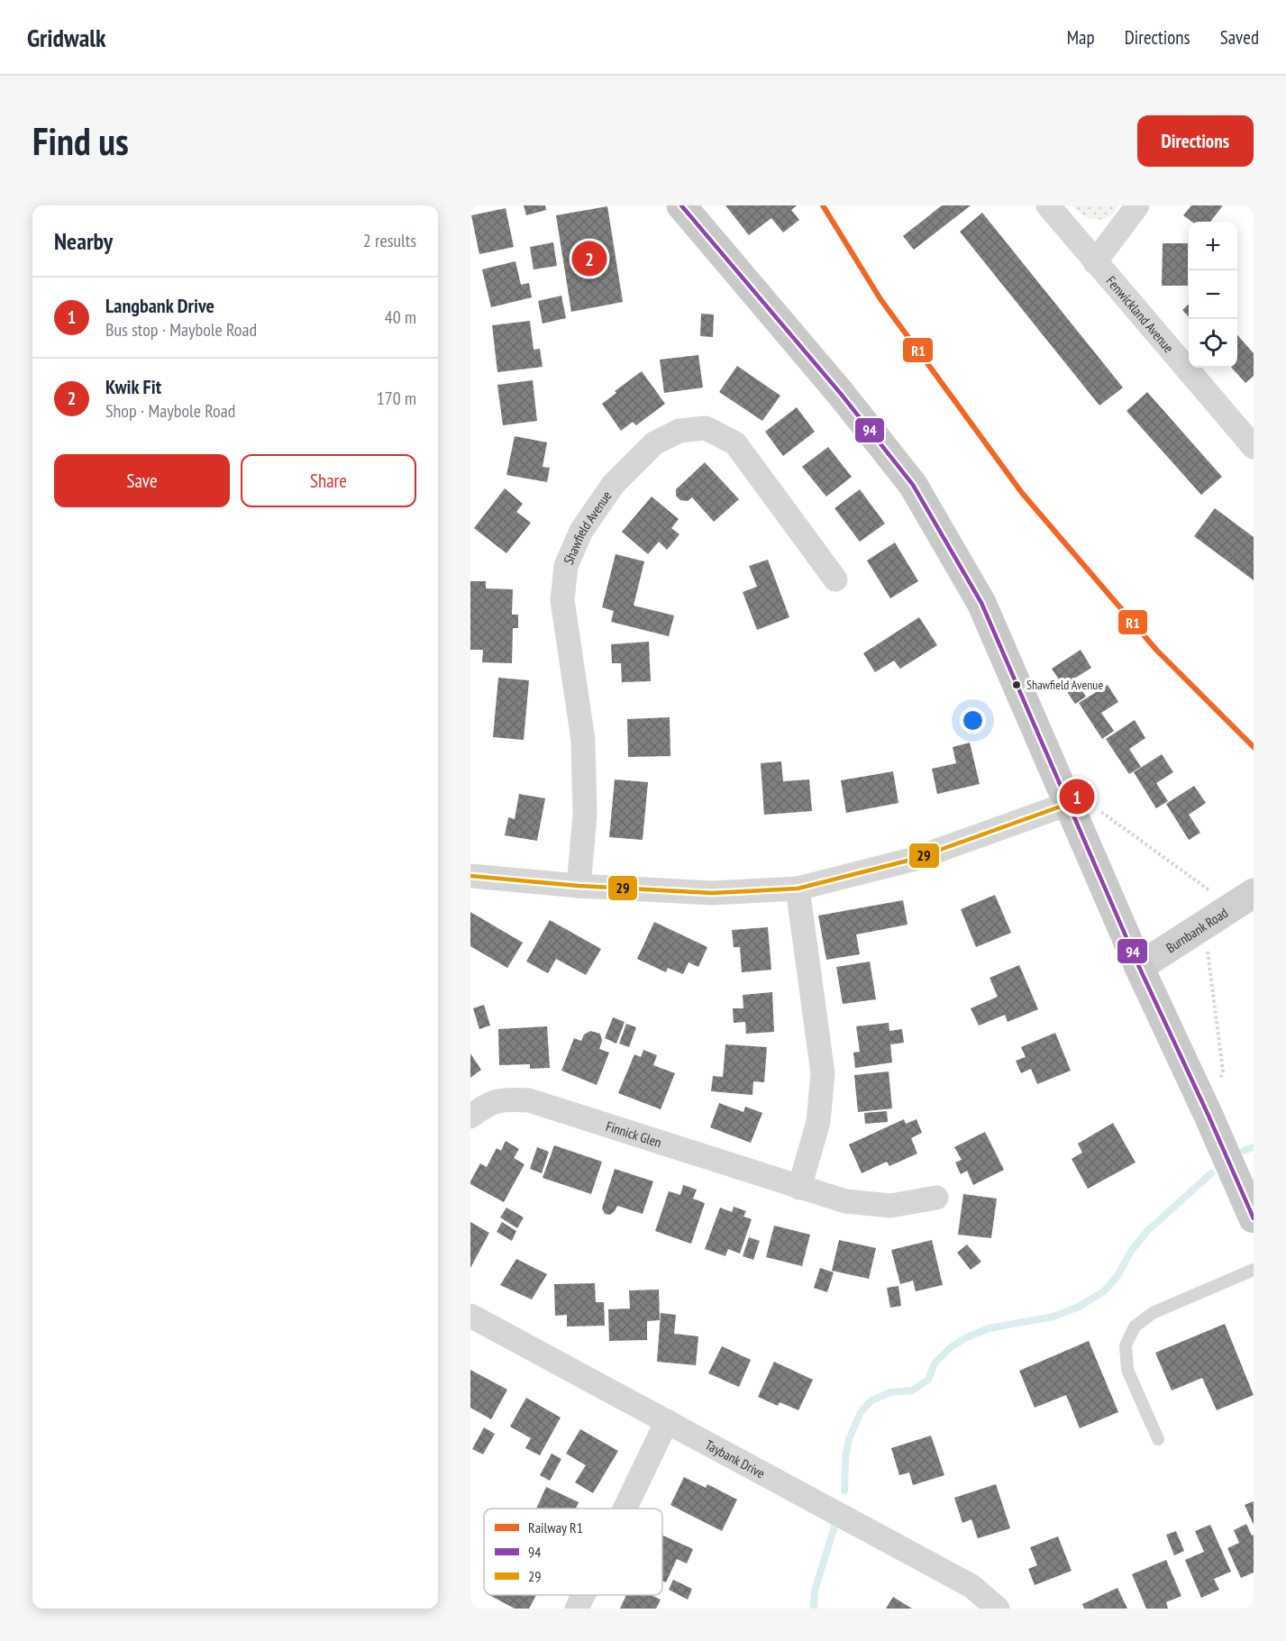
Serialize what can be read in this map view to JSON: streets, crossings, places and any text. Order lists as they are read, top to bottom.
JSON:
{
  "streets": {
    "street": [
      "Fenwickland Avenue",
      "Shawfield Avenue",
      "Burnbank Road",
      "Finnick Glen",
      "Taybank Drive"
    ]
  },
  "places": ["Shawfield Avenue"],
  "lines": ["rail line R1", "transit line 94", "transit line 29"],
  "legend": ["Railway R1", "94", "29"],
  "page": {
    "header": "Gridwalk",
    "nav": ["Map", "Directions", "Saved"],
    "buttons": [
      "Directions",
      ["Save", "Share"]
    ],
    "title": "Find us",
    "heading": ["Nearby", "2 results"],
    "map_buttons": ["+", "−"],
    "pins": ["2", "1"],
    "list": [
      {
        "mark": "1",
        "name": "Langbank Drive",
        "note": "Bus stop · Maybole Road",
        "value": "40 m"
      },
      {
        "mark": "2",
        "name": "Kwik Fit",
        "note": "Shop · Maybole Road",
        "value": "170 m"
      }
    ]
  }
}
